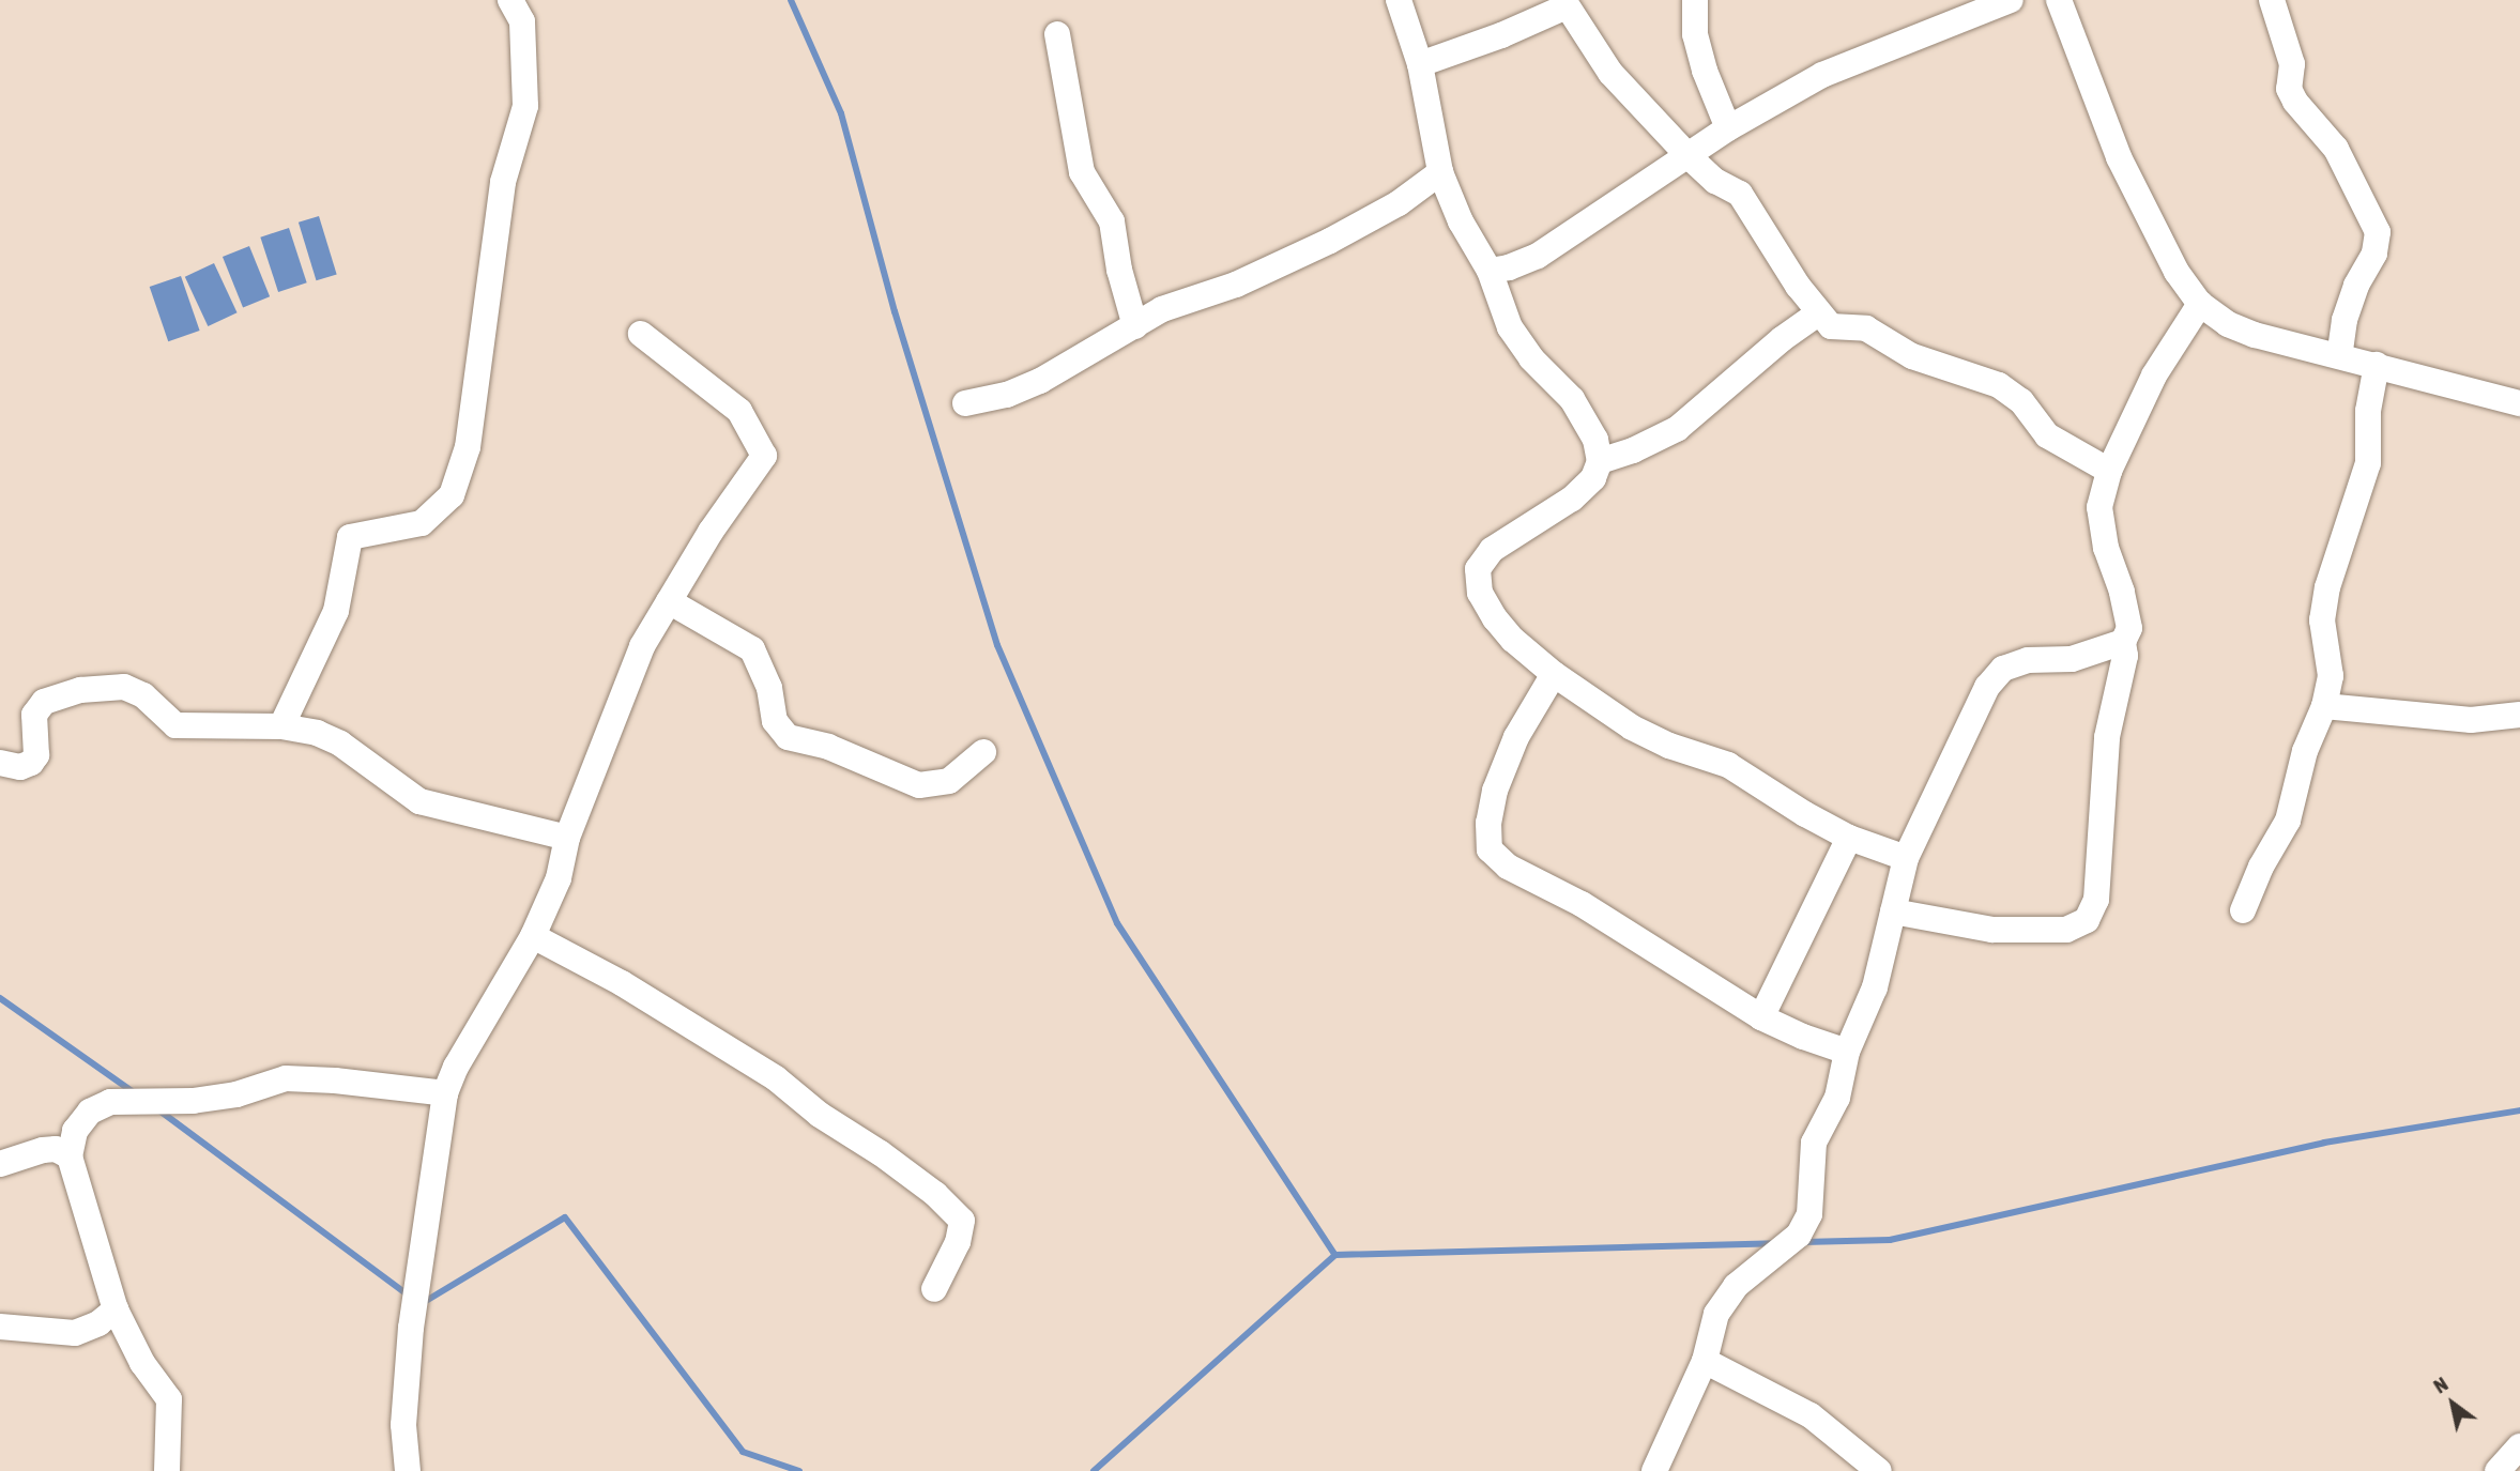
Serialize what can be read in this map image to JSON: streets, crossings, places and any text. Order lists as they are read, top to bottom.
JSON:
{
  "north": "top left"
}
